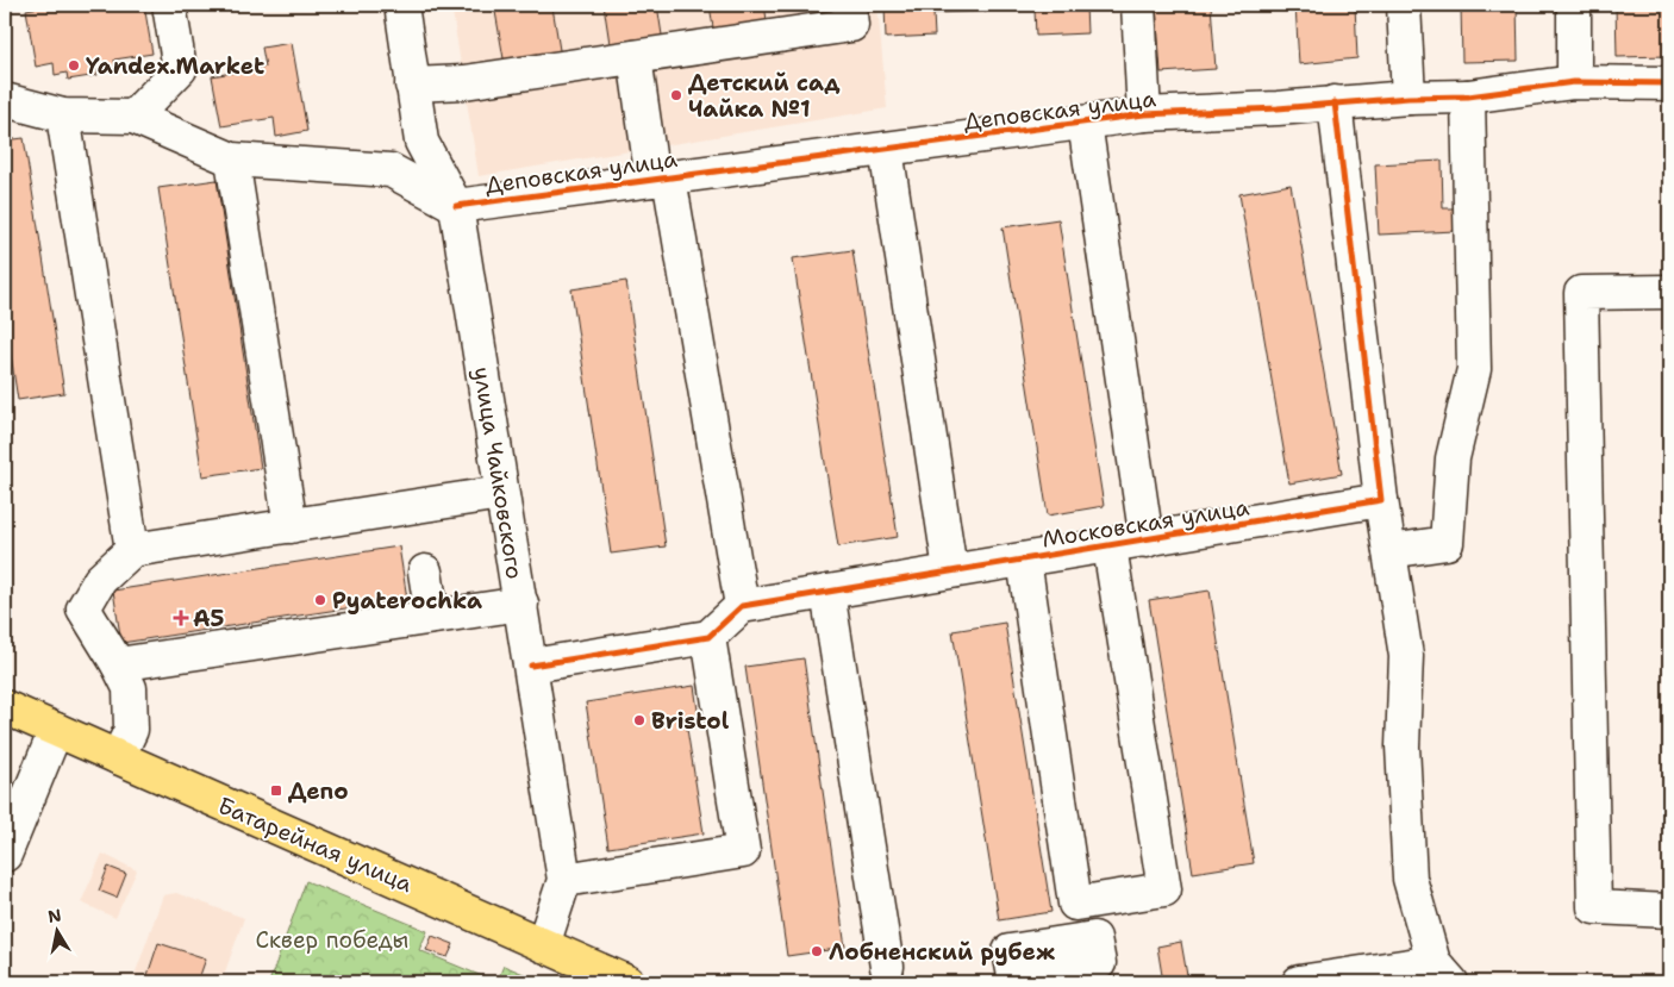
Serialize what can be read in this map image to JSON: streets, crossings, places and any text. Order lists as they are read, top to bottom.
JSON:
{
  "streets": {
    "main road": ["Батарейная улица"],
    "street": ["Деповская улица", "улица Чайковского", "Московская улица"]
  },
  "crossings": [
    ["Деповская улица", "улица Чайковского"],
    ["улица Чайковского", "Батарейная улица"]
  ],
  "parks": ["Сквер победы"],
  "places": {
    "other": [
      "Yandex.Market",
      "Детский сад Чайка №1",
      "Pyaterochka",
      "Bristol",
      "Лобненский рубеж"
    ],
    "health": ["А5"],
    "transit": ["Депо"]
  },
  "north": "top"
}
